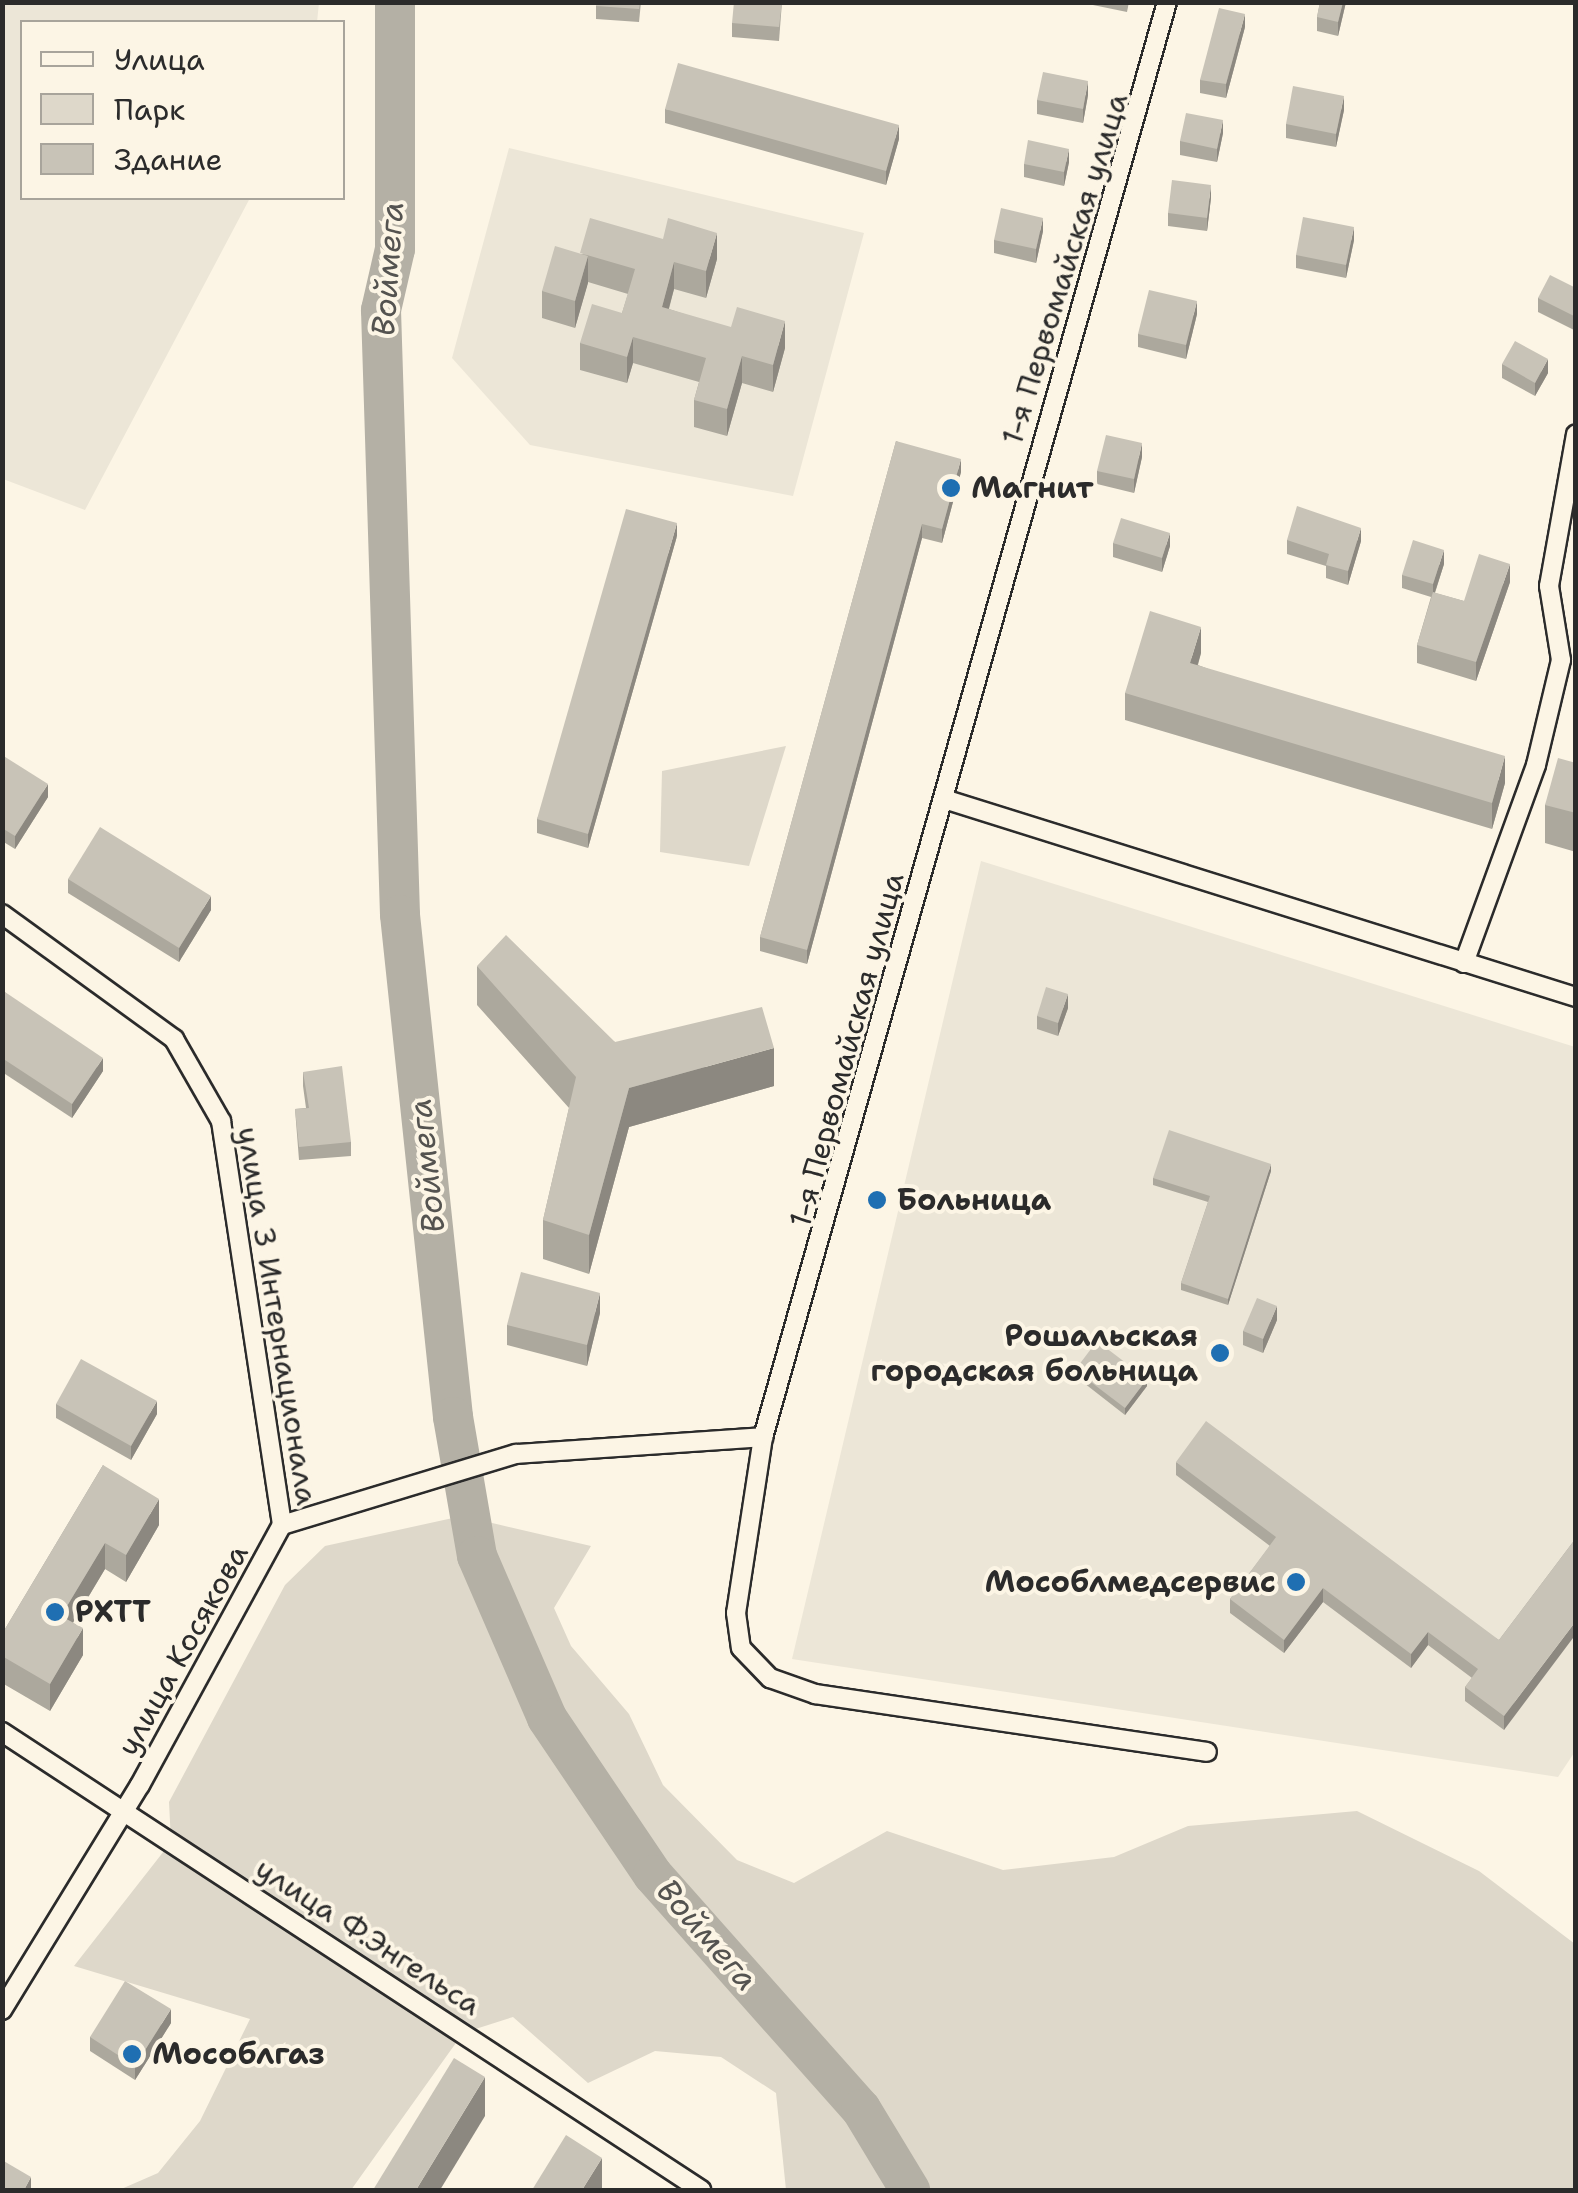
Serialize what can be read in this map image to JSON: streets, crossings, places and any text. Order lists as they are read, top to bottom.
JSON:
{
  "streets": {
    "street": [
      "1-я Первомайская улица",
      "улица 3 Интернационала",
      "улица Косякова",
      "улица Ф.Энгельса"
    ]
  },
  "crossings": [
    ["1-я Первомайская улица", "улица Косякова"],
    ["улица 3 Интернационала", "улица Косякова"],
    ["улица Косякова", "улица Ф.Энгельса"]
  ],
  "water": ["Воймега"],
  "places": [
    "Магнит",
    "Больница",
    "Рошальская городская больница",
    "Мособлмедсервис",
    "РХТТ",
    "Мособлгаз"
  ],
  "legend": ["Улица", "Парк", "Здание"]
}
